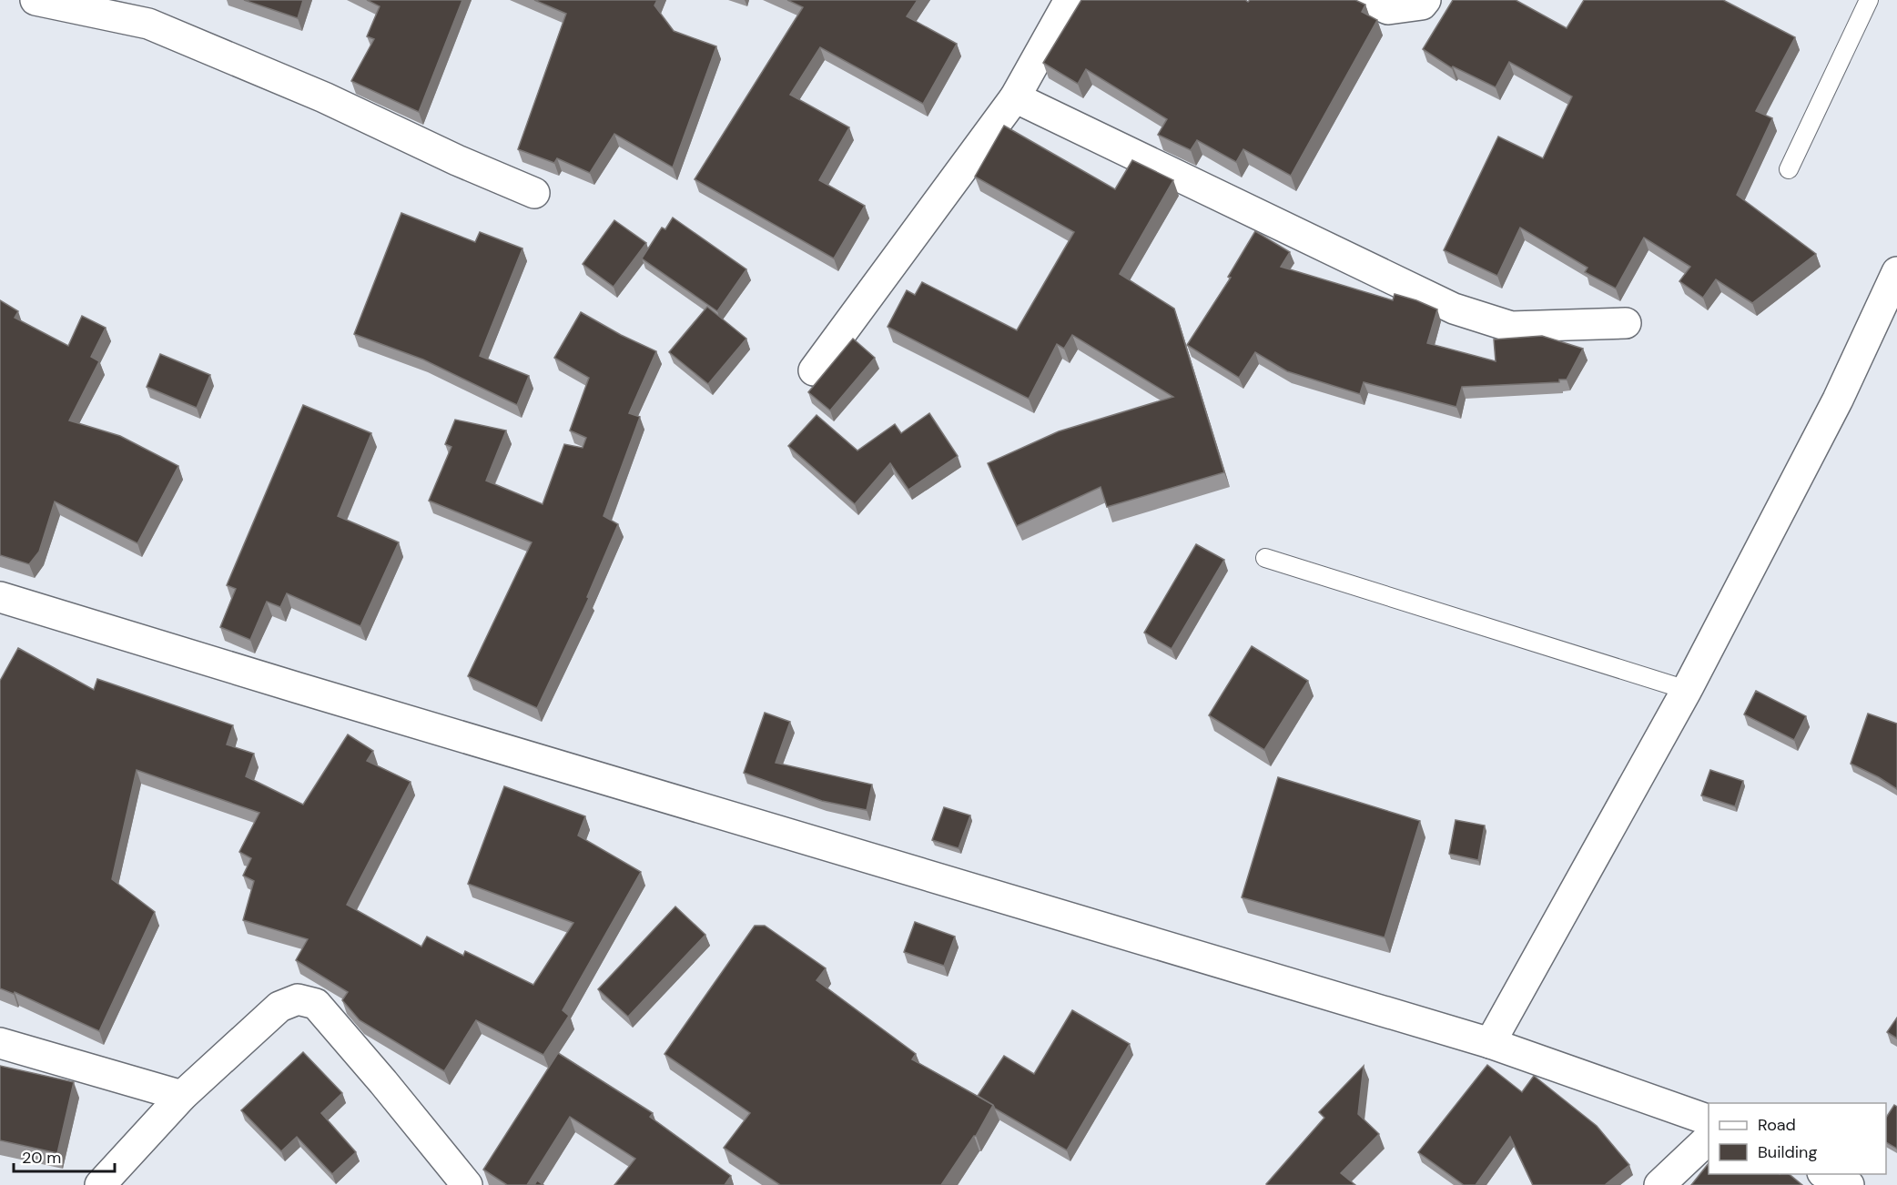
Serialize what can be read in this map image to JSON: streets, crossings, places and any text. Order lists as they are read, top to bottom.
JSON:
{
  "legend": ["Road", "Building"],
  "scale_bar": "20 m"
}
